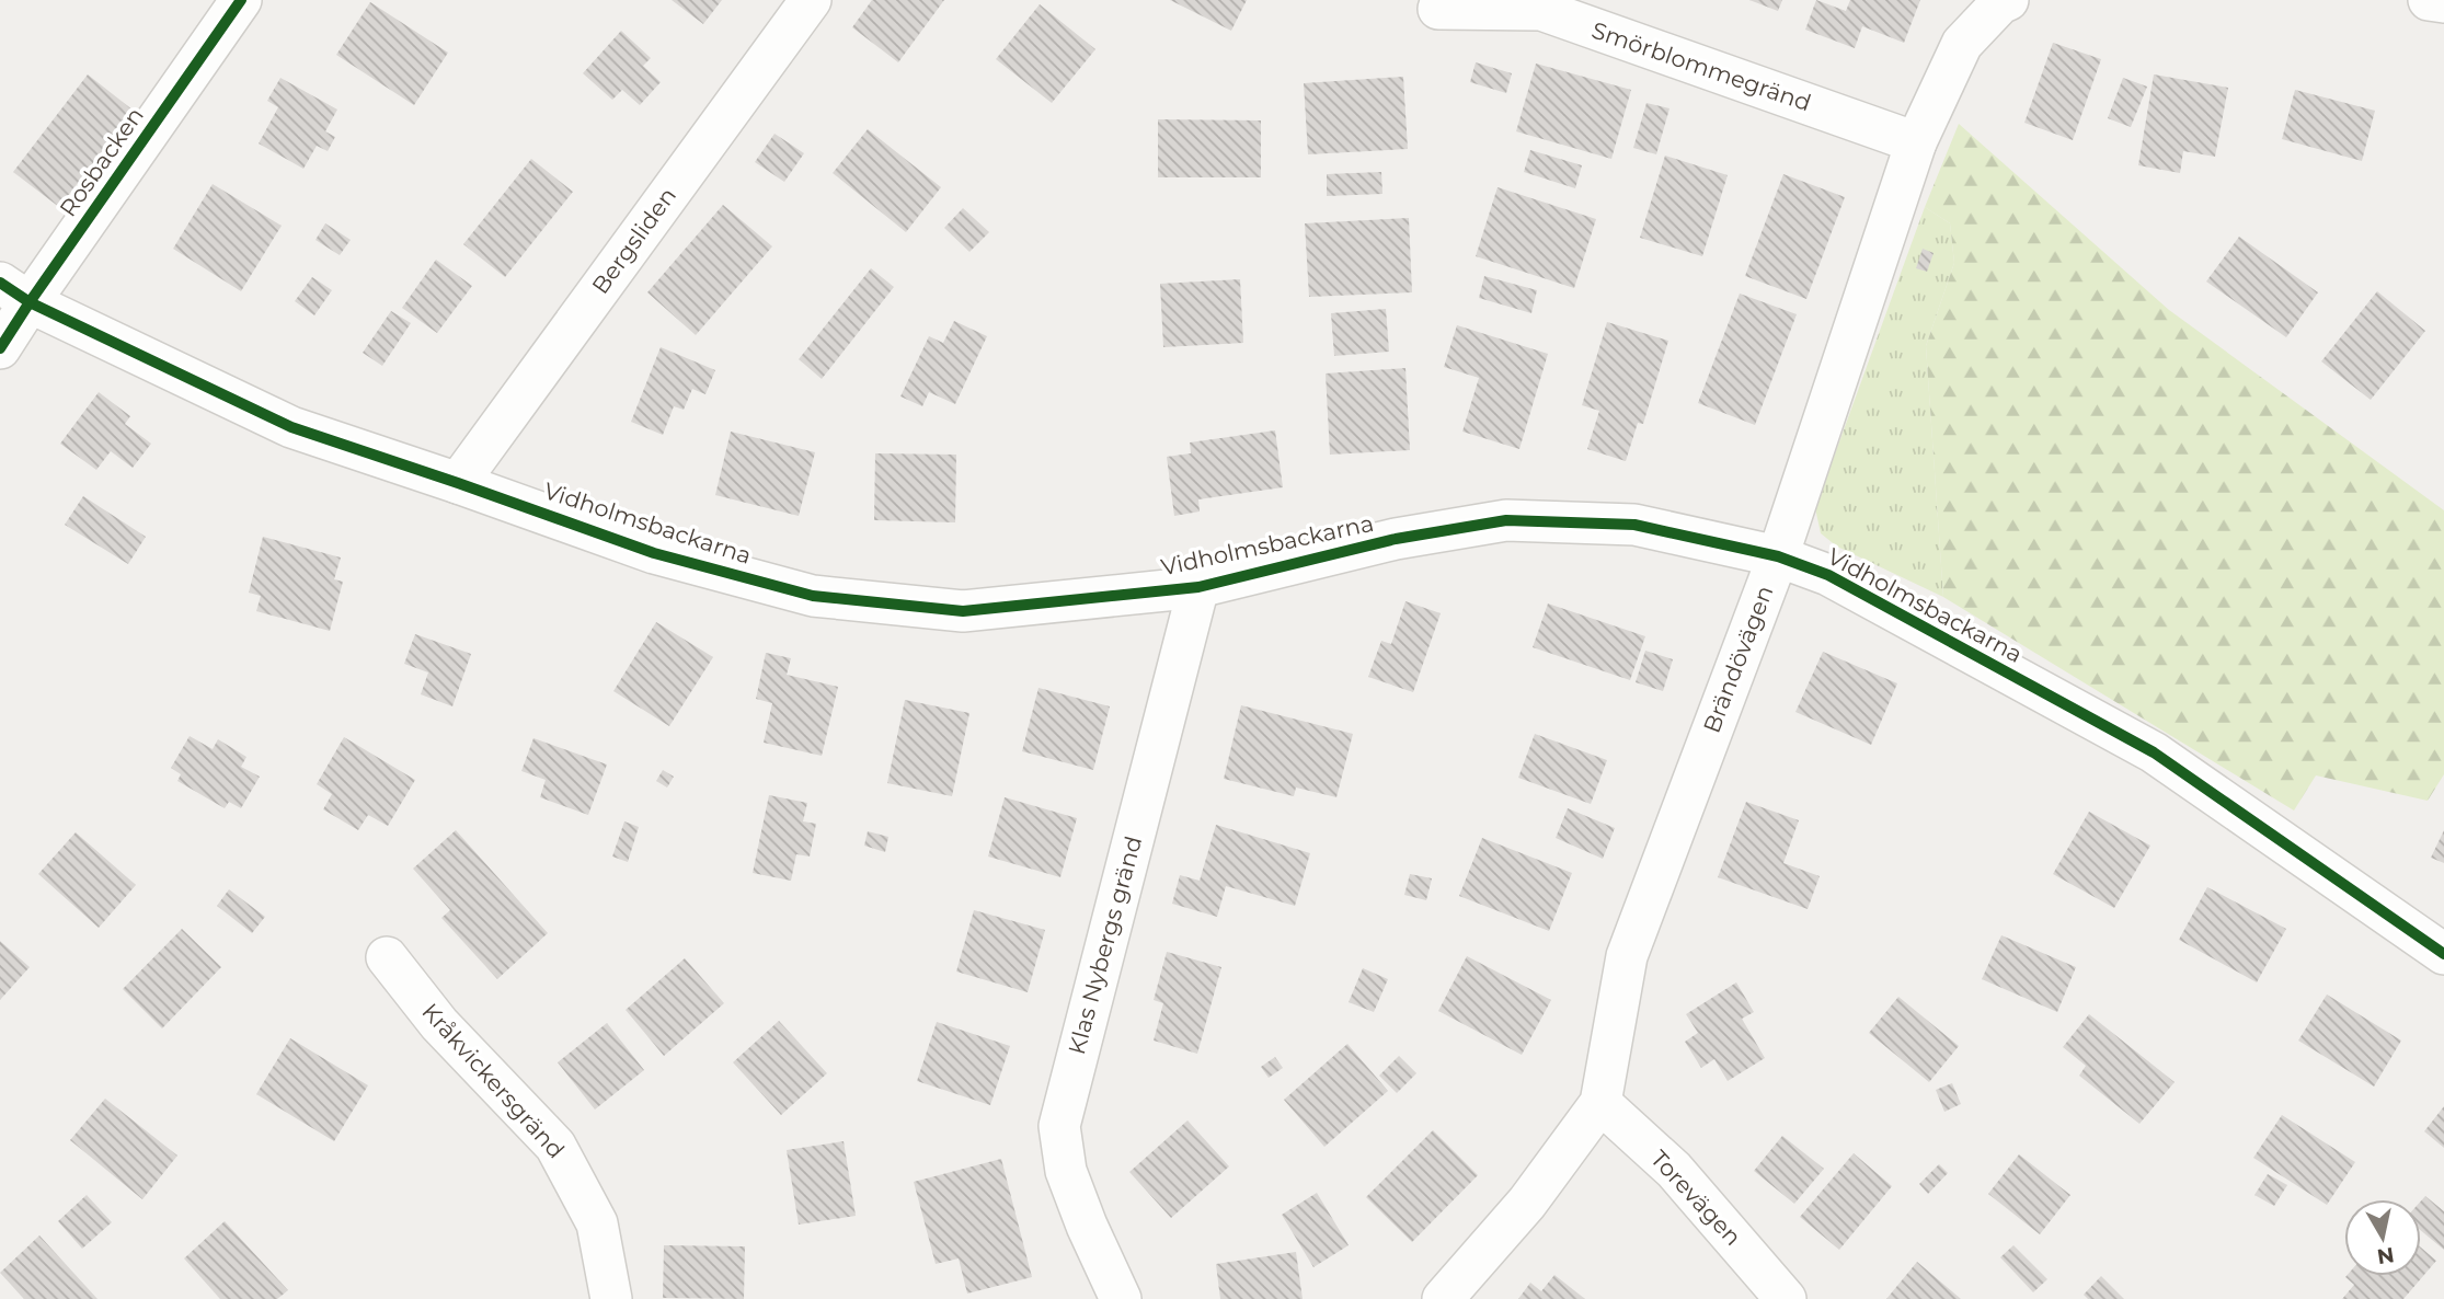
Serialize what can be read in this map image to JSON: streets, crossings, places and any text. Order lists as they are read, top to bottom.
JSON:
{
  "streets": {
    "street": [
      "Smörblommegränd",
      "Rosbacken",
      "Bergsliden",
      "Vidholmsbackarna",
      "Brändövägen",
      "Klas Nybergs gränd",
      "Kråkvickersgränd",
      "Torevägen"
    ]
  },
  "crossings": [
    ["Smörblommegränd", "Brändövägen"],
    ["Rosbacken", "Vidholmsbackarna"],
    ["Bergsliden", "Vidholmsbackarna"],
    ["Vidholmsbackarna", "Brändövägen"],
    ["Vidholmsbackarna", "Klas Nybergs gränd"],
    ["Brändövägen", "Torevägen"]
  ],
  "north": "bottom"
}
